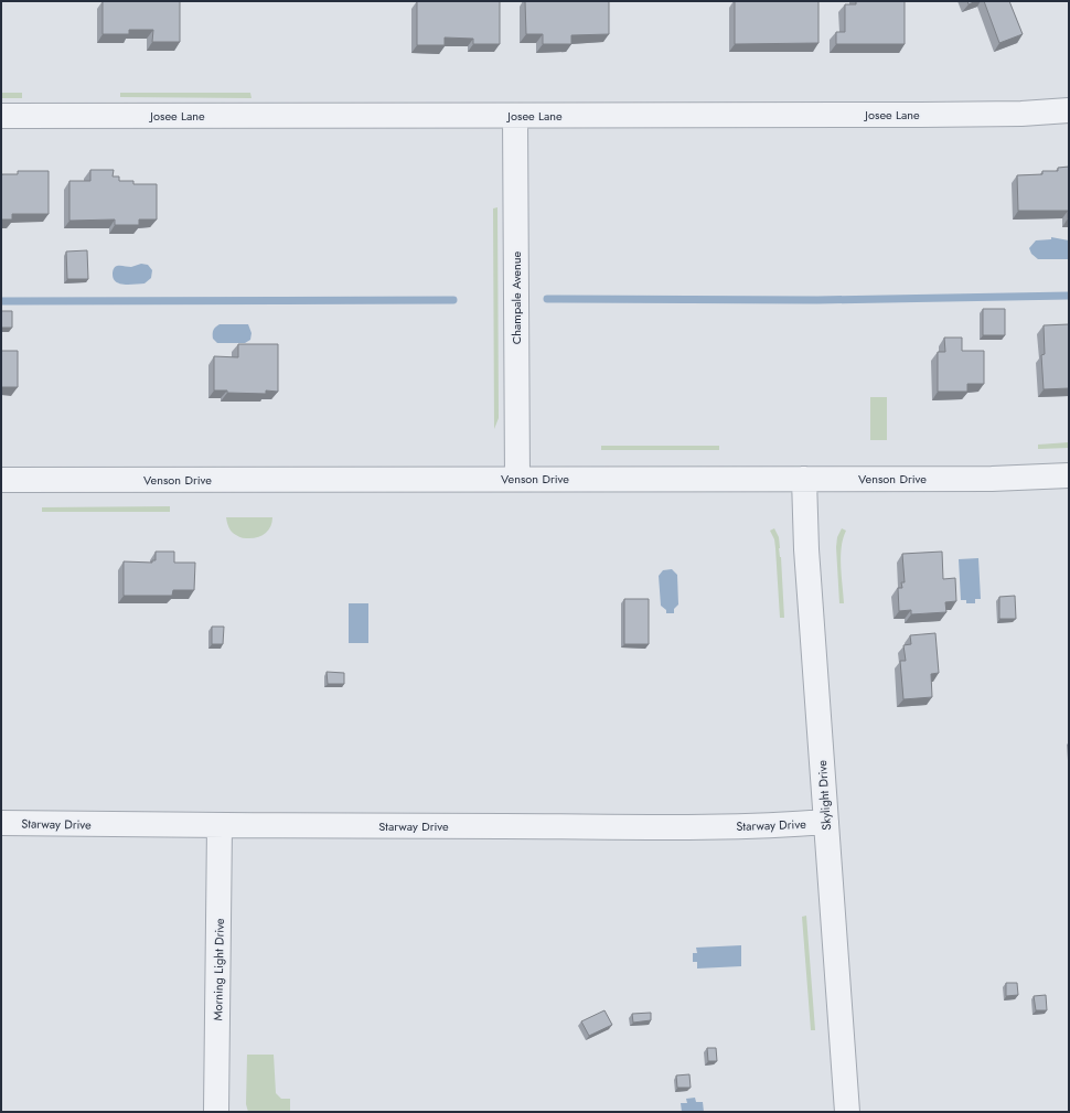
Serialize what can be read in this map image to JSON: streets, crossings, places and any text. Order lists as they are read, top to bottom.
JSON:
{
  "streets": {
    "street": [
      "Josee Lane",
      "Champale Avenue",
      "Venson Drive",
      "Skylight Drive",
      "Starway Drive",
      "Morning Light Drive"
    ]
  },
  "crossings": [
    ["Josee Lane", "Champale Avenue"],
    ["Champale Avenue", "Venson Drive"],
    ["Venson Drive", "Skylight Drive"],
    ["Skylight Drive", "Starway Drive"],
    ["Starway Drive", "Morning Light Drive"]
  ]
}
